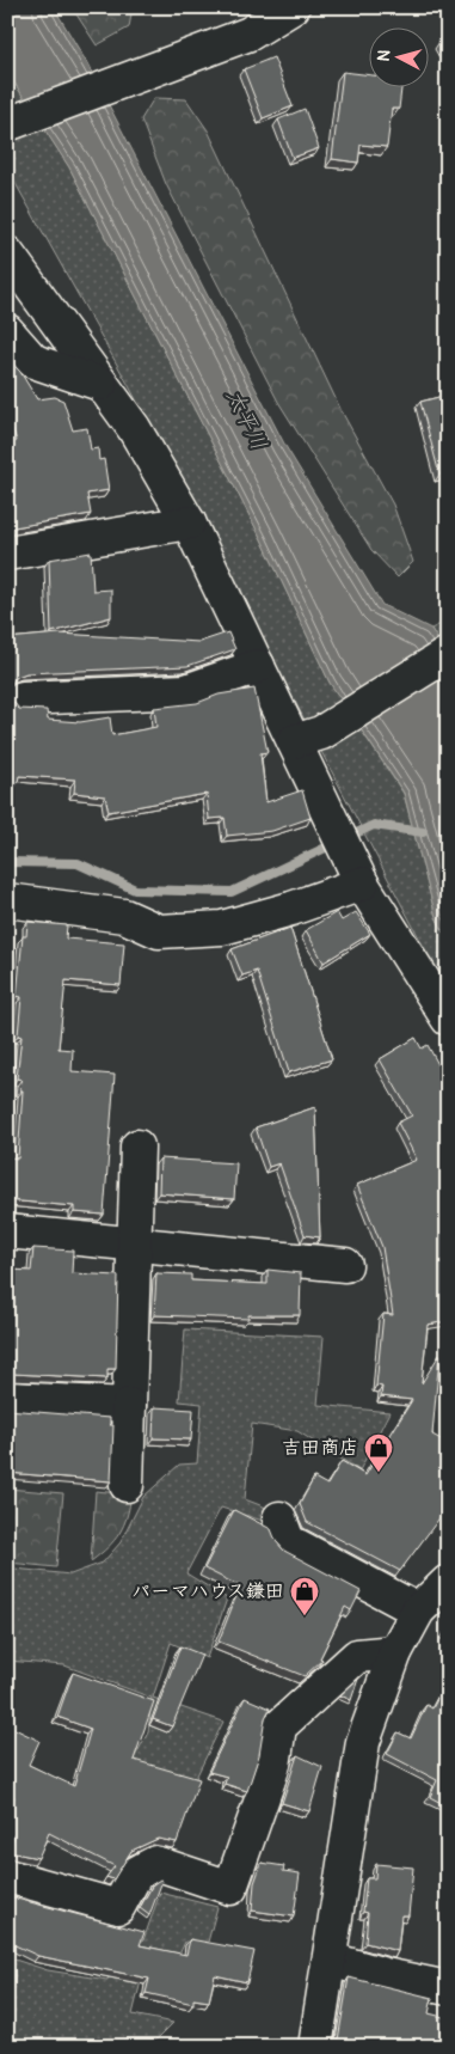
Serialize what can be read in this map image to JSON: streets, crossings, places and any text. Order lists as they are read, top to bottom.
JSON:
{
  "water": ["太平川"],
  "places": {
    "shop": ["吉田商店", "パーマハウス鎌田"]
  },
  "north": "left"
}
